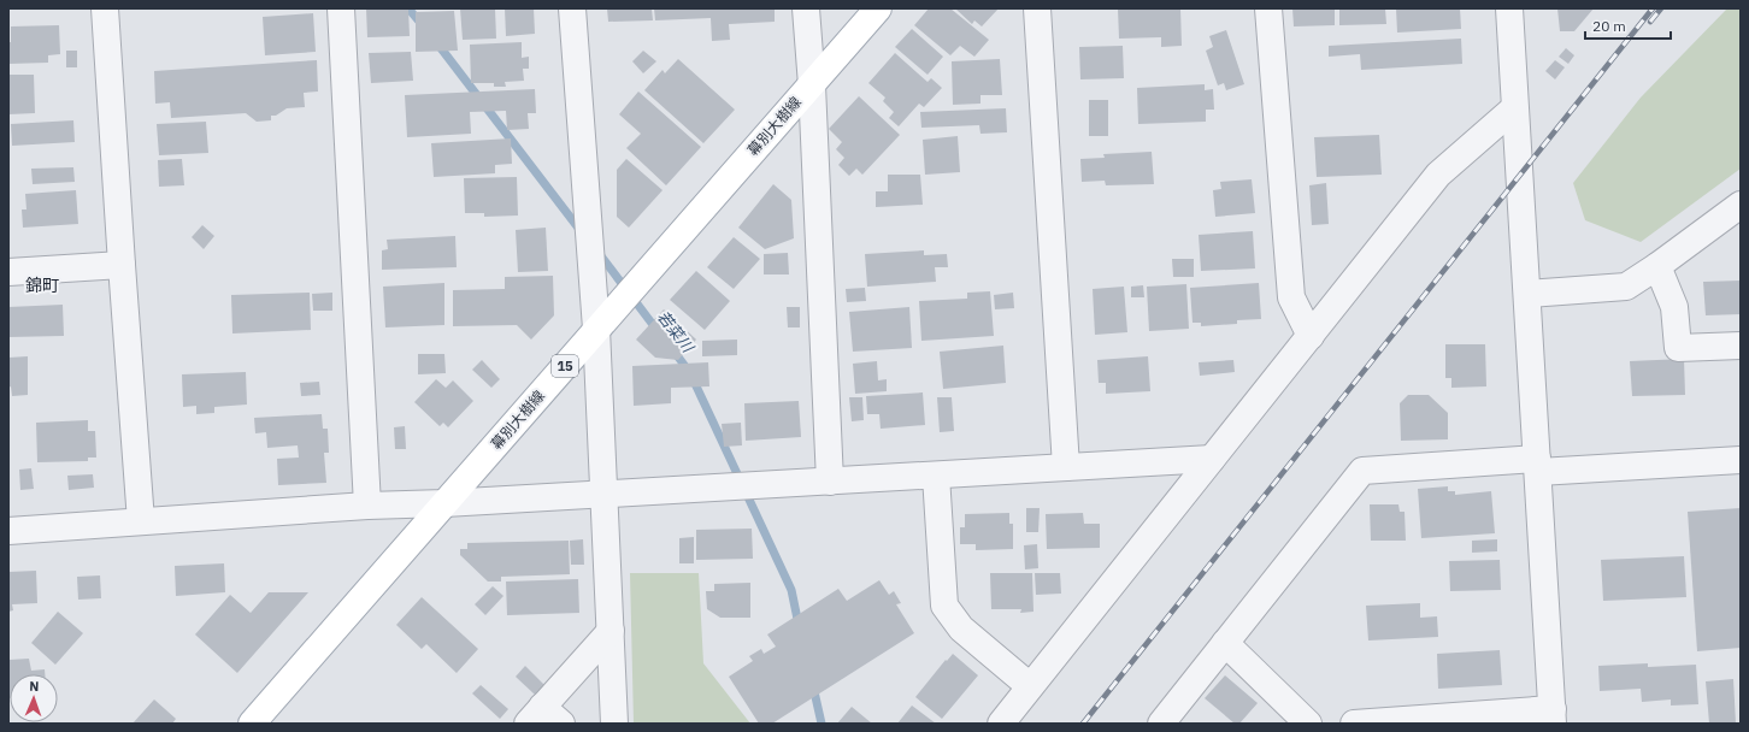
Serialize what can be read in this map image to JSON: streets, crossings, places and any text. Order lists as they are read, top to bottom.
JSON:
{
  "streets": {
    "main road": ["幕別大樹線", "15"]
  },
  "districts": ["錦町"],
  "water": ["若菜川"],
  "scale_bar": "20 m",
  "north": "top"
}
